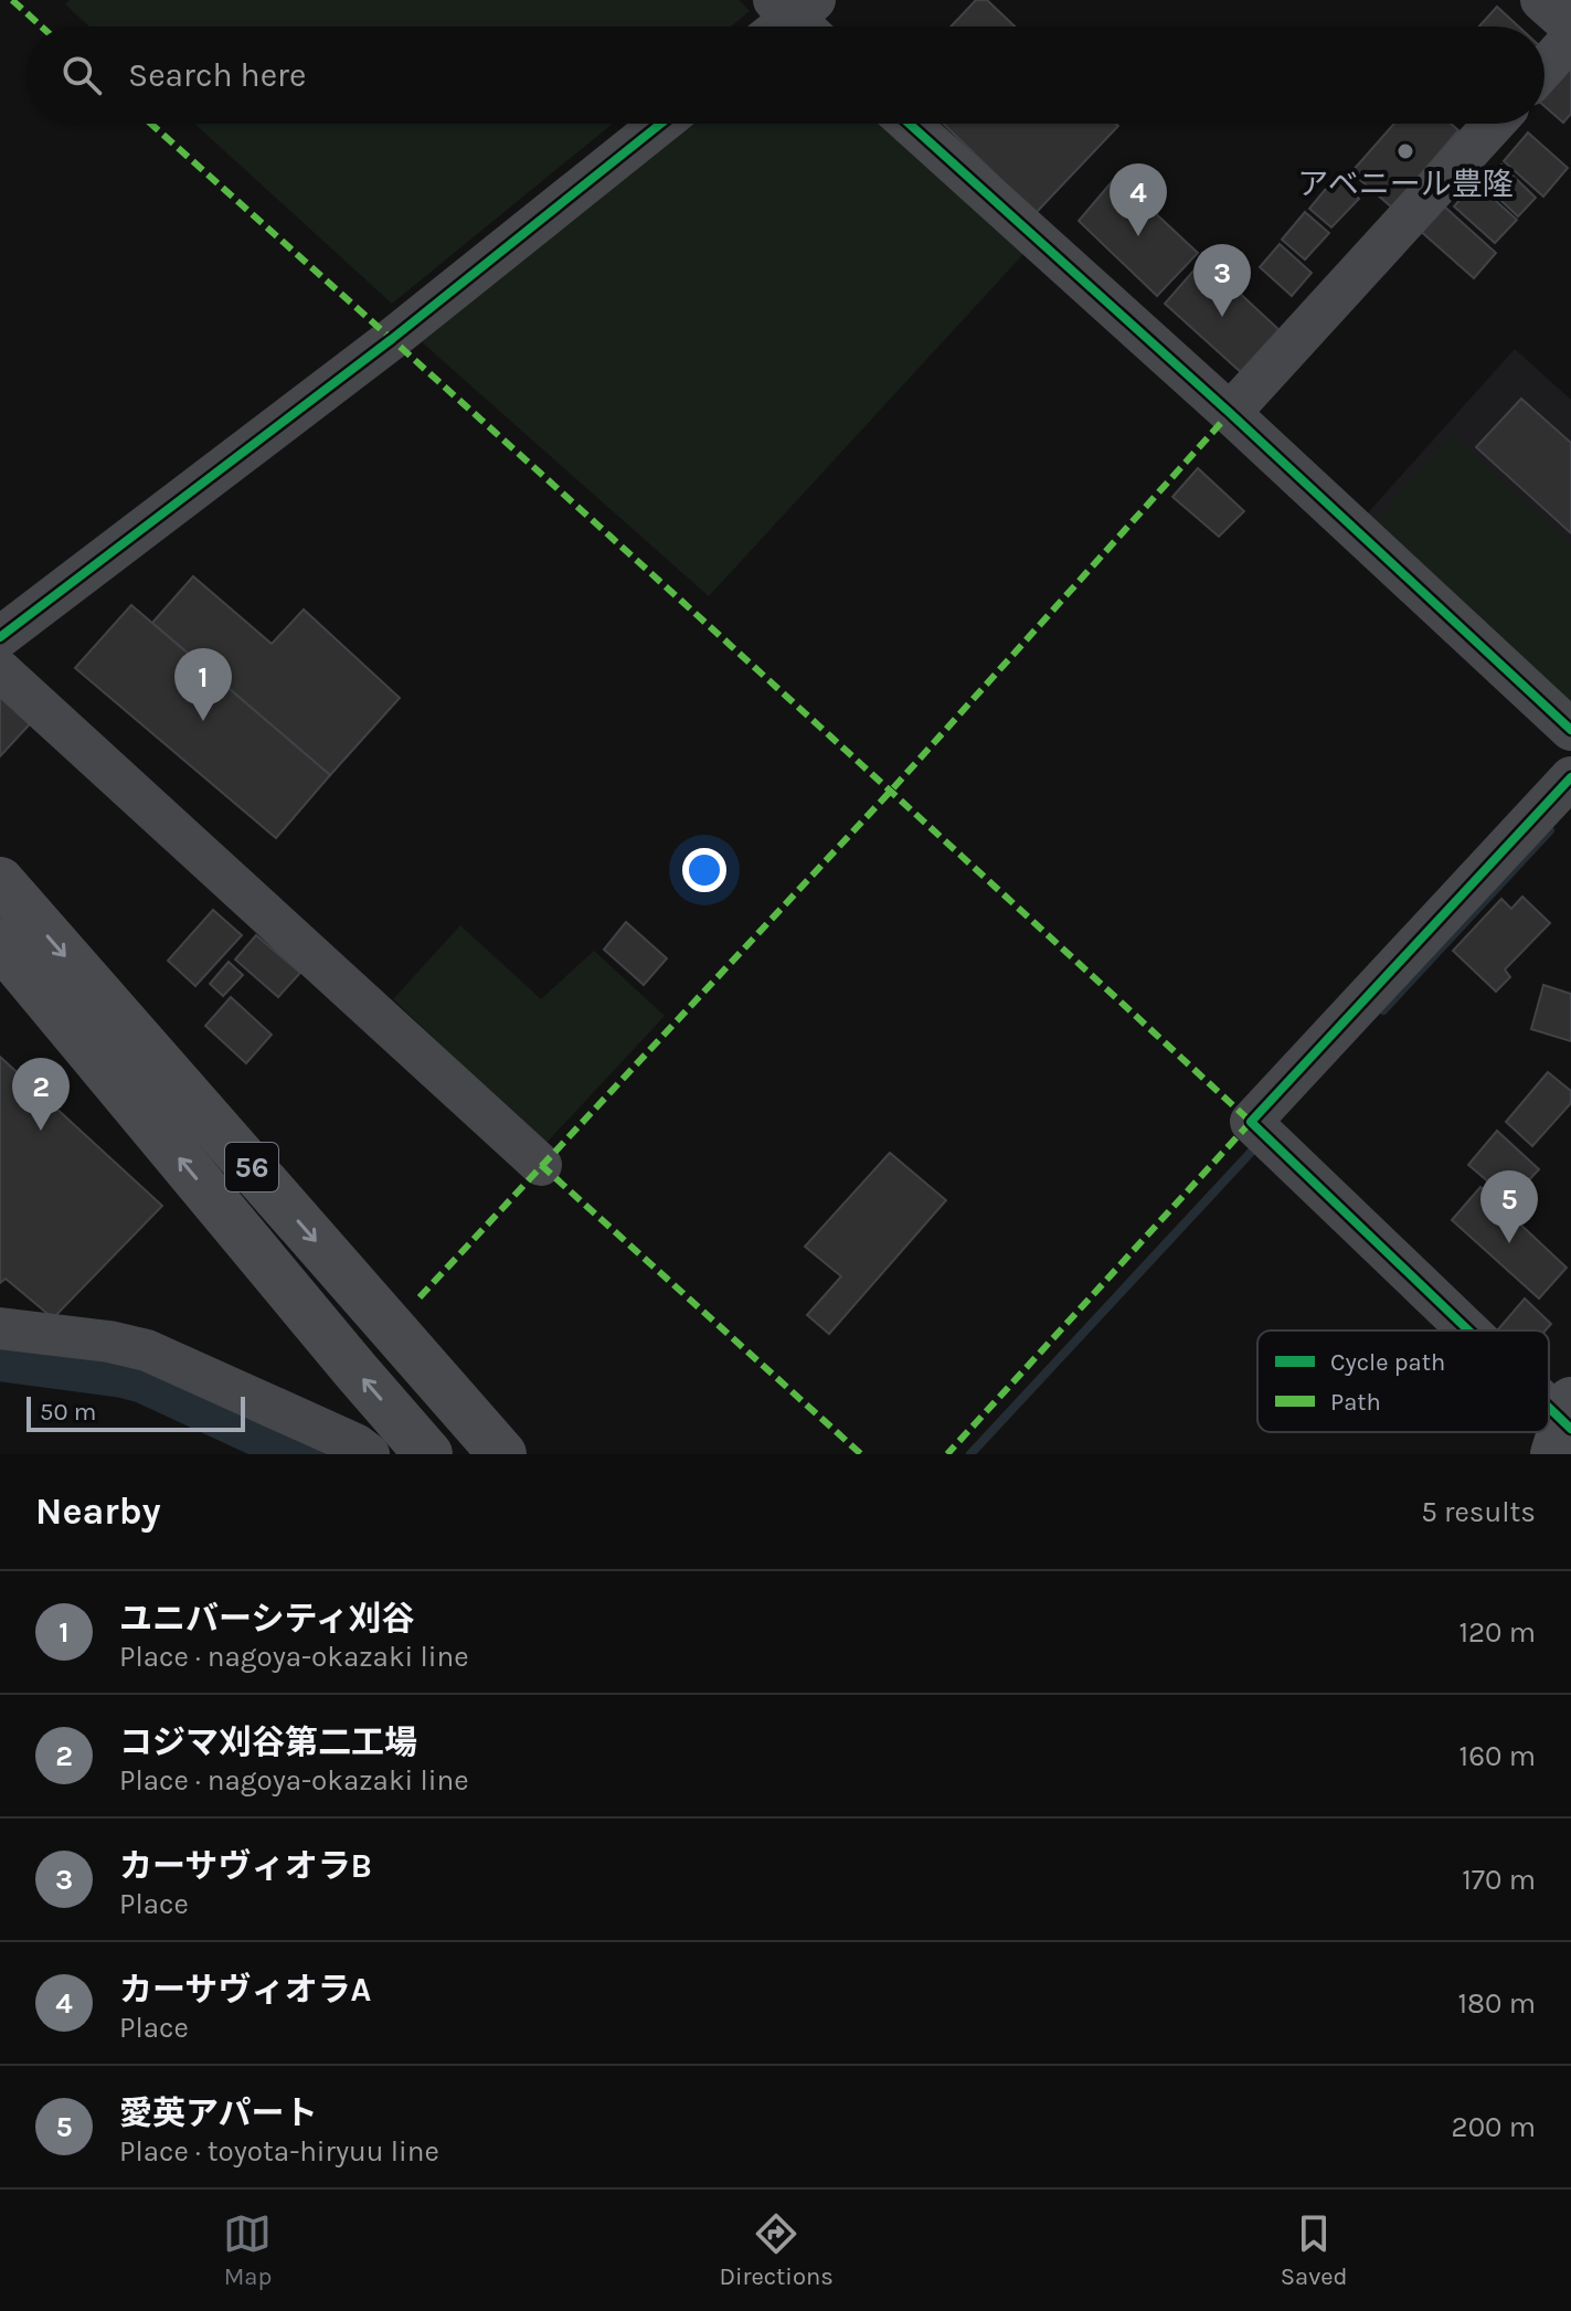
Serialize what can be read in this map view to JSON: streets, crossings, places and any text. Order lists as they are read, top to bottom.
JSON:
{
  "streets": {
    "main road": ["56"]
  },
  "places": ["アベニール豊隆"],
  "legend": ["Cycle path", "Path"],
  "scale_bar": "50 m",
  "page": {
    "search": "Search here",
    "pins": [
      "4",
      "3",
      "1",
      "2",
      "5"
    ],
    "scale": "50 m",
    "heading": ["Nearby", "5 results"],
    "list": [
      {
        "mark": "1",
        "name": "ユニバーシティ刈谷",
        "note": "Place · nagoya-okazaki line",
        "value": "120 m"
      },
      {
        "mark": "2",
        "name": "コジマ刈谷第二工場",
        "note": "Place · nagoya-okazaki line",
        "value": "160 m"
      },
      {
        "mark": "3",
        "name": "カーサヴィオラB",
        "note": "Place",
        "value": "170 m"
      },
      {
        "mark": "4",
        "name": "カーサヴィオラA",
        "note": "Place",
        "value": "180 m"
      },
      {
        "mark": "5",
        "name": "愛英アパート",
        "note": "Place · toyota-hiryuu line",
        "value": "200 m"
      }
    ],
    "nav": ["Map", "Directions", "Saved"]
  }
}
